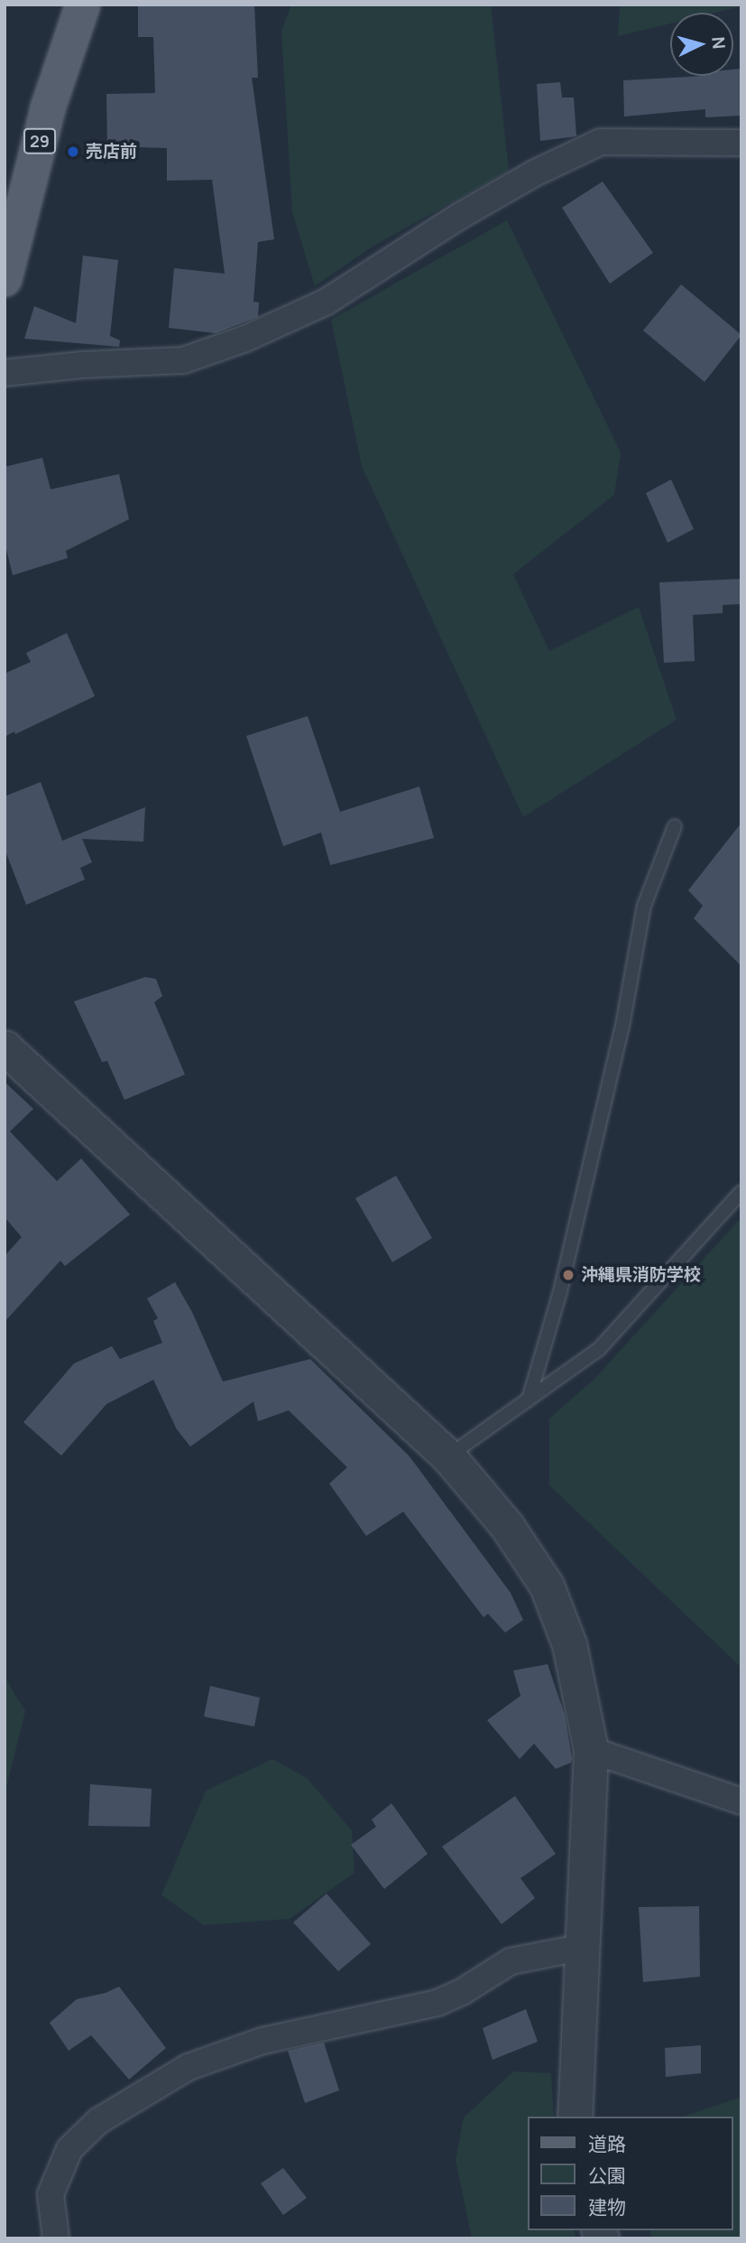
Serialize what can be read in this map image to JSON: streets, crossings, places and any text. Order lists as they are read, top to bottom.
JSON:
{
  "streets": {
    "main road": ["29"]
  },
  "places": ["売店前", "沖縄県消防学校"],
  "legend": ["道路", "公園", "建物"],
  "north": "right"
}
